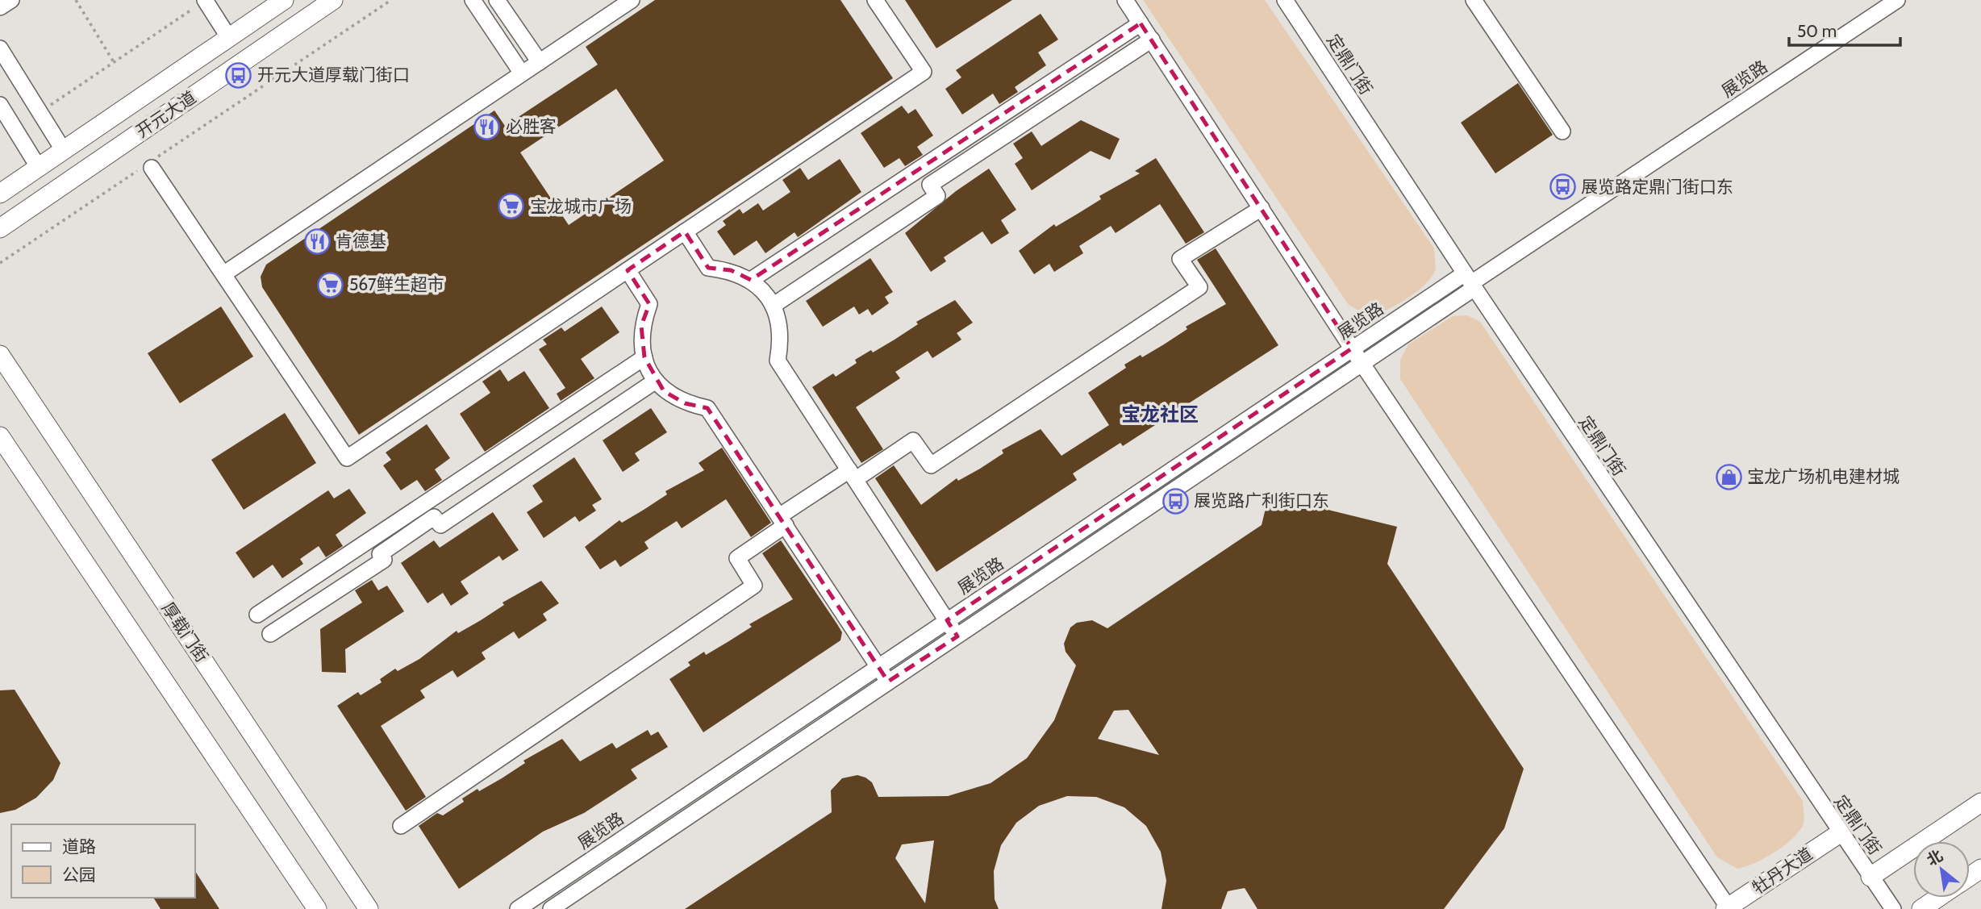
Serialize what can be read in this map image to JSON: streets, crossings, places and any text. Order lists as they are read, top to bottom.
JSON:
{
  "streets": {
    "main road": ["开元大道", "厚载门街", "牡丹大道"],
    "street": ["定鼎门街", "展览路"]
  },
  "crossings": [
    ["定鼎门街", "展览路"],
    ["定鼎门街", "牡丹大道"]
  ],
  "districts": ["宝龙社区"],
  "places": {
    "bus stop": ["开元大道厚载门街口", "展览路定鼎门街口东", "展览路广利街口东"],
    "restaurant": ["必胜客", "肯德基"],
    "supermarket": ["宝龙城市广场", "567鲜生超市"],
    "shop": ["宝龙广场机电建材城"]
  },
  "legend": ["道路", "公园"],
  "scale_bar": "50 m",
  "north": "top left"
}
